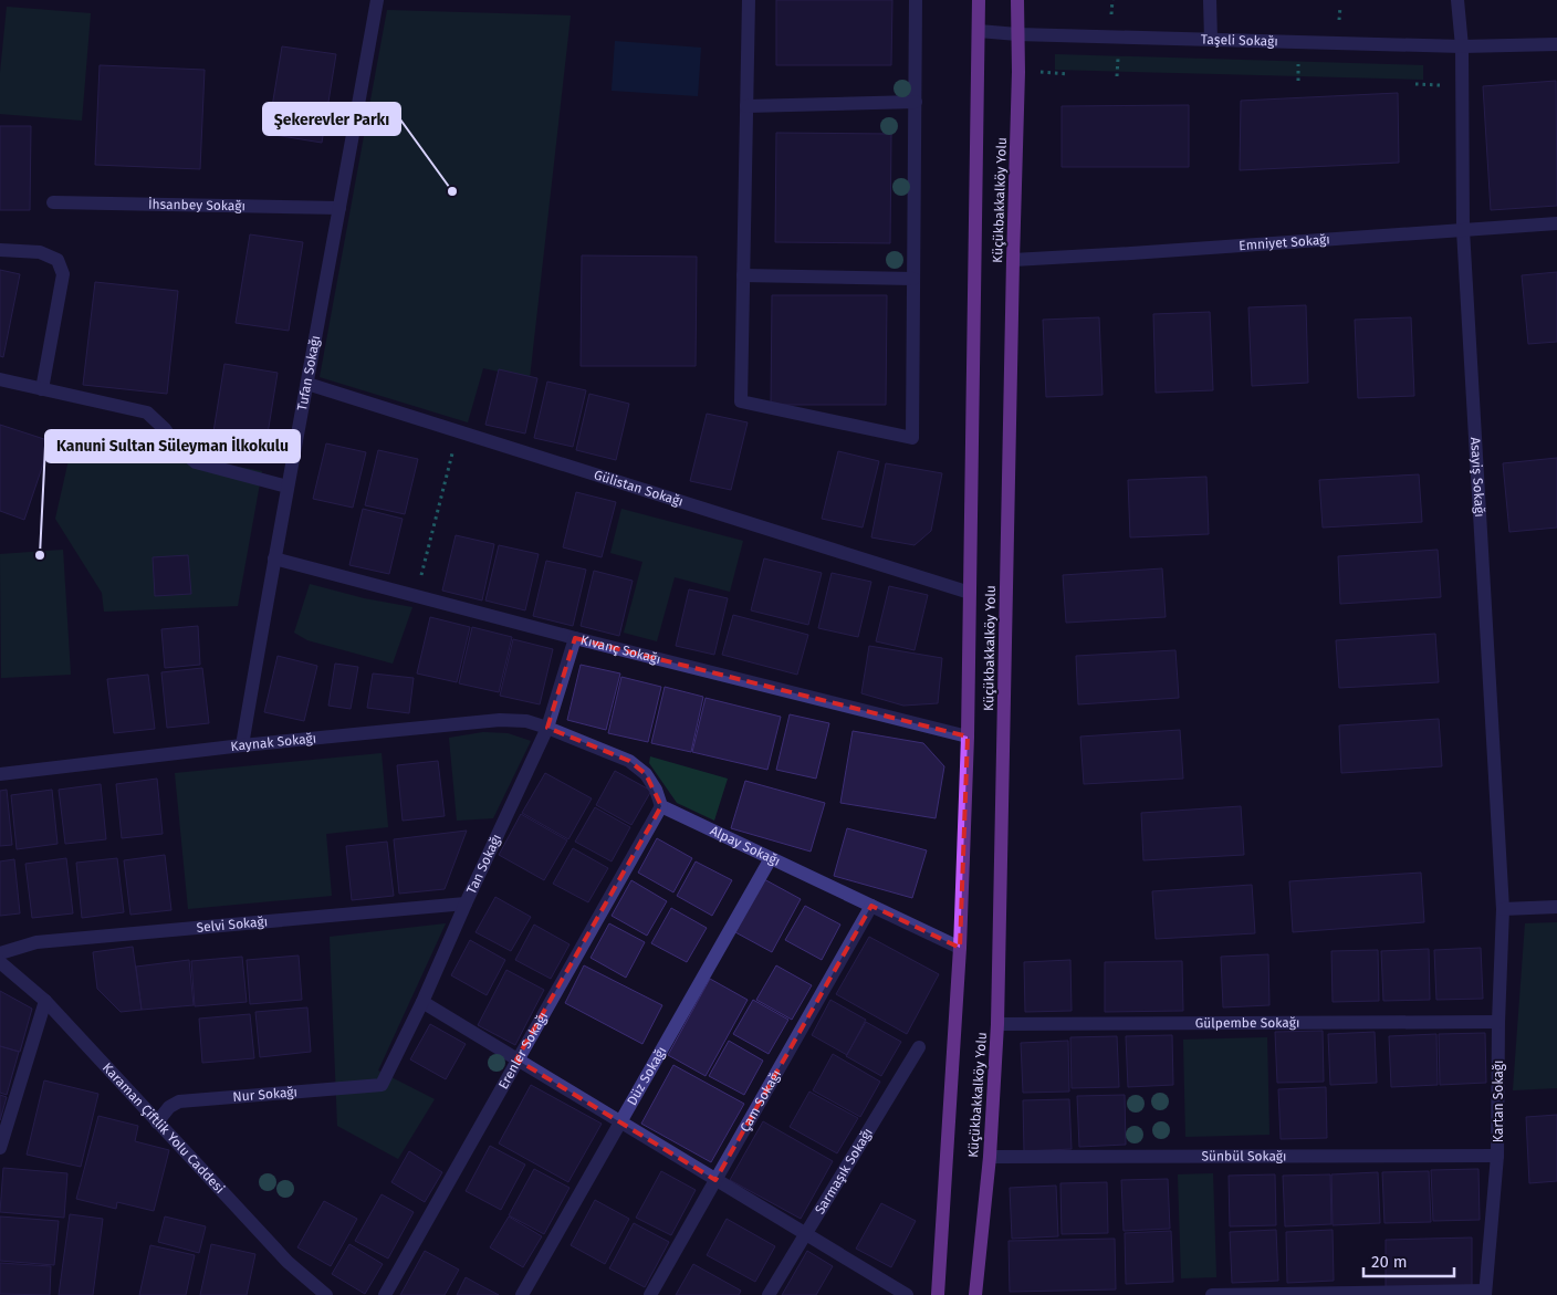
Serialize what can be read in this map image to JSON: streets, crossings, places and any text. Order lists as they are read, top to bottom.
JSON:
{
  "streets": {
    "main road": ["Küçükbakkalköy Yolu"],
    "street": [
      "Taşeli Sokağı",
      "İhsanbey Sokağı",
      "Emniyet Sokağı",
      "Tufan Sokağı",
      "Asayiş Sokağı",
      "Gülistan Sokağı",
      "Kıvanç Sokağı",
      "Kaynak Sokağı",
      "Alpay Sokağı",
      "Tan Sokağı",
      "Selvi Sokağı",
      "Gülpembe Sokağı",
      "Erenler Sokağı",
      "Düz Sokağı",
      "Nur Sokağı",
      "Çam Sokağı",
      "Kartan Sokağı",
      "Karaman Çiftlik Yolu Caddesi",
      "Sünbül Sokağı",
      "Sarmaşık Sokağı"
    ]
  },
  "crossings": [
    ["Taşeli Sokağı", "Küçükbakkalköy Yolu"],
    ["Taşeli Sokağı", "Asayiş Sokağı"],
    ["Küçükbakkalköy Yolu", "Emniyet Sokağı"],
    ["Küçükbakkalköy Yolu", "Gülistan Sokağı"],
    ["Küçükbakkalköy Yolu", "Kıvanç Sokağı"],
    ["Küçükbakkalköy Yolu", "Alpay Sokağı"],
    ["Küçükbakkalköy Yolu", "Gülpembe Sokağı"],
    ["Küçükbakkalköy Yolu", "Sünbül Sokağı"],
    ["İhsanbey Sokağı", "Tufan Sokağı"],
    ["Emniyet Sokağı", "Asayiş Sokağı"],
    ["Tufan Sokağı", "Gülistan Sokağı"],
    ["Tufan Sokağı", "Kıvanç Sokağı"],
    ["Tufan Sokağı", "Kaynak Sokağı"],
    ["Asayiş Sokağı", "Kartan Sokağı"],
    ["Kıvanç Sokağı", "Tan Sokağı"],
    ["Kaynak Sokağı", "Tan Sokağı"],
    ["Alpay Sokağı", "Erenler Sokağı"],
    ["Alpay Sokağı", "Düz Sokağı"],
    ["Alpay Sokağı", "Çam Sokağı"],
    ["Tan Sokağı", "Selvi Sokağı"],
    ["Tan Sokağı", "Nur Sokağı"],
    ["Gülpembe Sokağı", "Kartan Sokağı"],
    ["Nur Sokağı", "Karaman Çiftlik Yolu Caddesi"],
    ["Kartan Sokağı", "Sünbül Sokağı"]
  ],
  "places": ["Şekerevler Parkı", "Kanuni Sultan Süleyman İlkokulu"],
  "scale_bar": "20 m"
}
